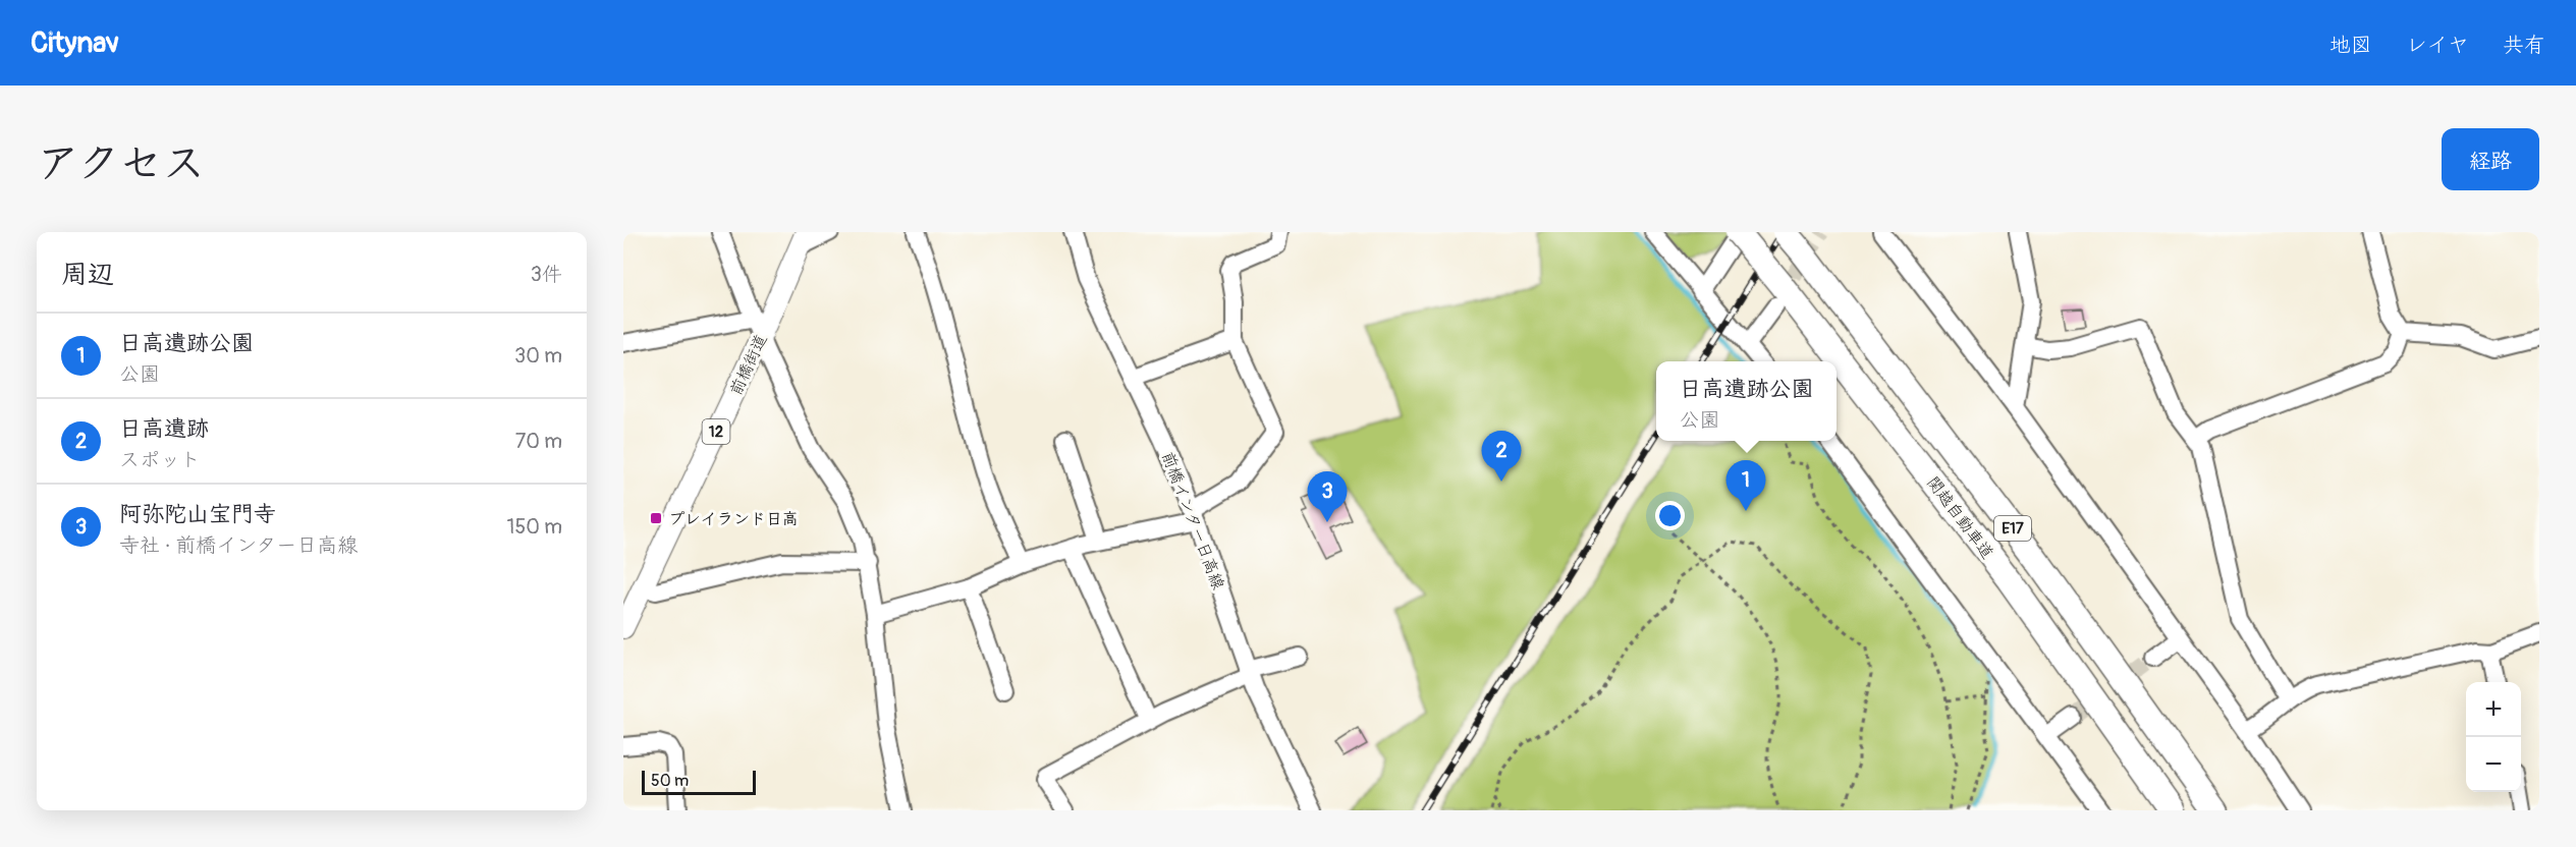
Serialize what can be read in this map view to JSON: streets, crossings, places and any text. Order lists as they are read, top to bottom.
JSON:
{
  "streets": {
    "highway": ["関越自動車道", "E17"],
    "main road": ["前橋街道", "12"],
    "street": ["前橋インター日高線"]
  },
  "places": {
    "transit": ["プレイランド日高"]
  },
  "scale_bar": "50 m",
  "page": {
    "header": "Citynav",
    "nav": ["地図", "レイヤ", "共有"],
    "title": "アクセス",
    "buttons": "経路",
    "heading": ["周辺", "3件"],
    "list": [
      {
        "mark": "1",
        "name": "日高遺跡公園",
        "note": "公園",
        "value": "30 m"
      },
      {
        "mark": "2",
        "name": "日高遺跡",
        "note": "スポット",
        "value": "70 m"
      },
      {
        "mark": "3",
        "name": "阿弥陀山宝門寺",
        "note": "寺社 · 前橋インター日高線",
        "value": "150 m"
      }
    ],
    "popup": ["日高遺跡公園", "公園"],
    "pins": ["2", "1", "3"],
    "map_buttons": ["+", "−"],
    "scale": "50 m"
  }
}
